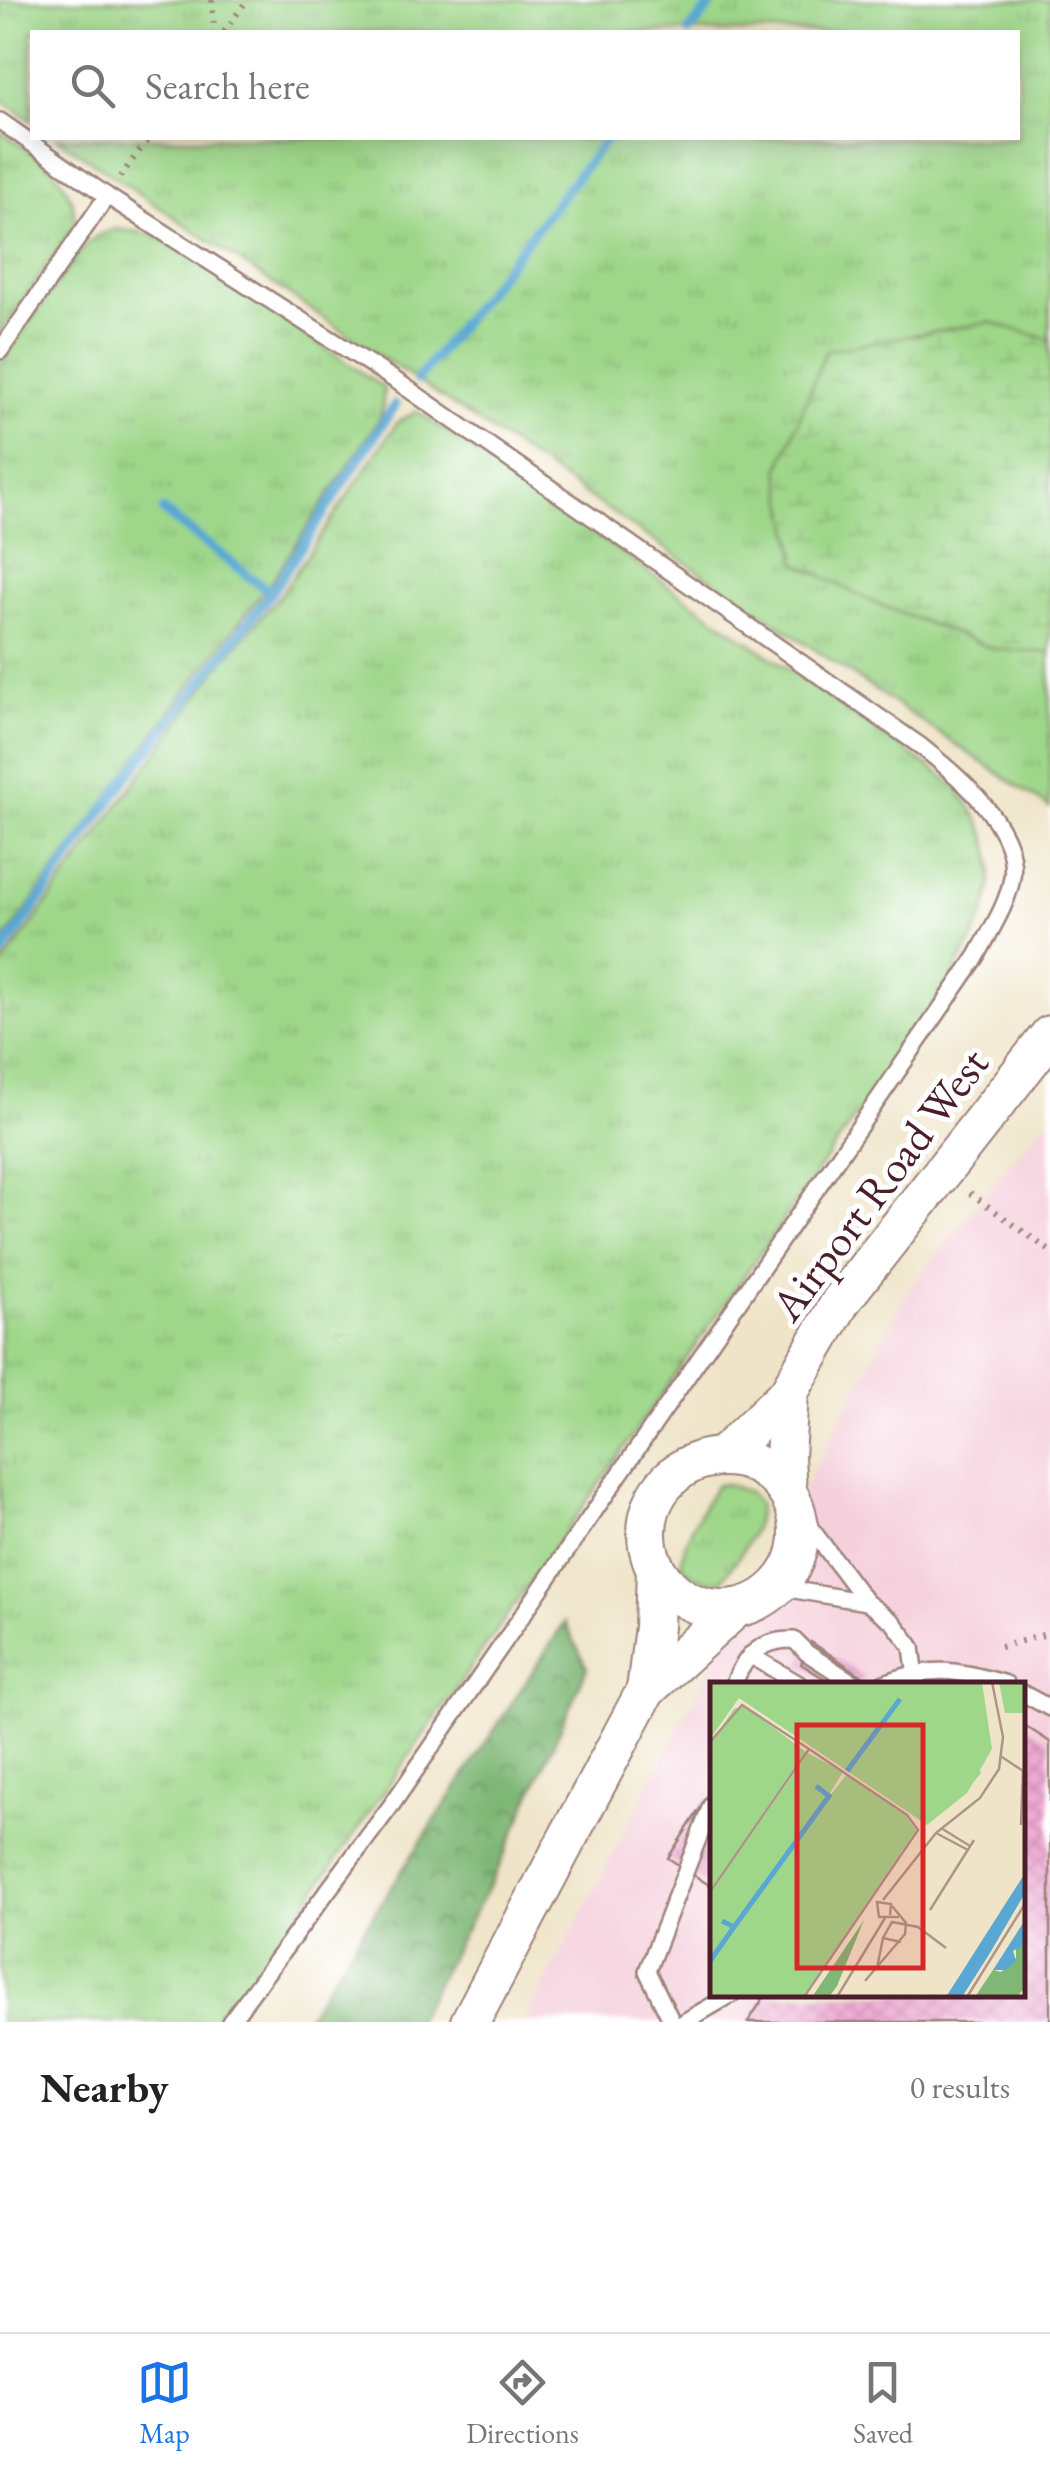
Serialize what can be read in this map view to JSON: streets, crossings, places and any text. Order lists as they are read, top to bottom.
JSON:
{
  "streets": {
    "street": ["Airport Road West"]
  },
  "page": {
    "search": "Search here",
    "heading": ["Nearby", "0 results"],
    "nav": ["Map", "Directions", "Saved"]
  }
}
